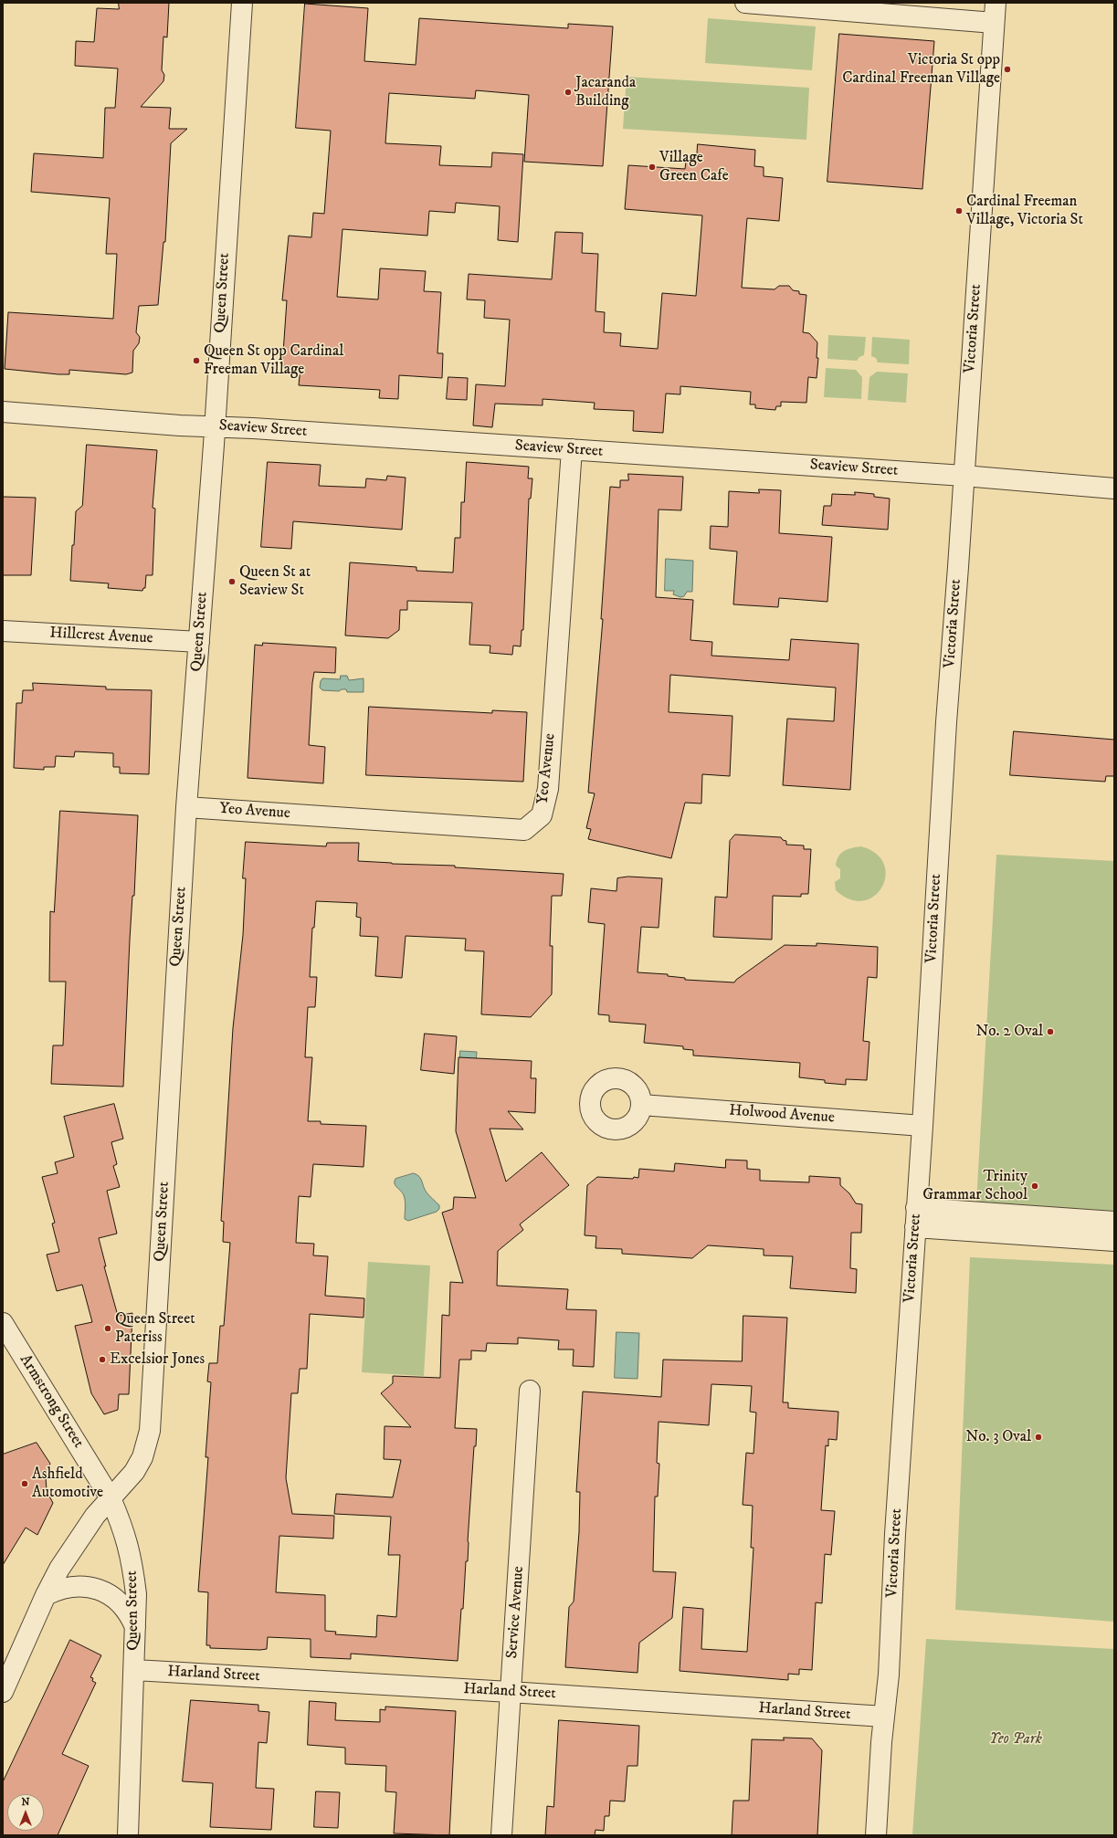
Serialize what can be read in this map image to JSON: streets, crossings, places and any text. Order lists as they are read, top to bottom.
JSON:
{
  "streets": {
    "street": [
      "Queen Street",
      "Victoria Street",
      "Seaview Street",
      "Hillcrest Avenue",
      "Yeo Avenue",
      "Holwood Avenue",
      "Armstrong Street",
      "Service Avenue",
      "Harland Street"
    ]
  },
  "crossings": [
    ["Queen Street", "Seaview Street"],
    ["Queen Street", "Hillcrest Avenue"],
    ["Queen Street", "Yeo Avenue"],
    ["Queen Street", "Armstrong Street"],
    ["Queen Street", "Harland Street"],
    ["Victoria Street", "Seaview Street"],
    ["Victoria Street", "Holwood Avenue"],
    ["Victoria Street", "Harland Street"],
    ["Seaview Street", "Yeo Avenue"],
    ["Service Avenue", "Harland Street"]
  ],
  "parks": ["Yeo Park"],
  "places": [
    "Victoria St opp Cardinal Freeman Village",
    "Jacaranda Building",
    "Village Green Cafe",
    "Cardinal Freeman Village, Victoria St",
    "Queen St opp Cardinal Freeman Village",
    "Queen St at Seaview St",
    "No. 2 Oval",
    "Trinity Grammar School",
    "Queen Street Pateriss",
    "Excelsior Jones",
    "No. 3 Oval",
    "Ashfield Automotive"
  ],
  "north": "top"
}
